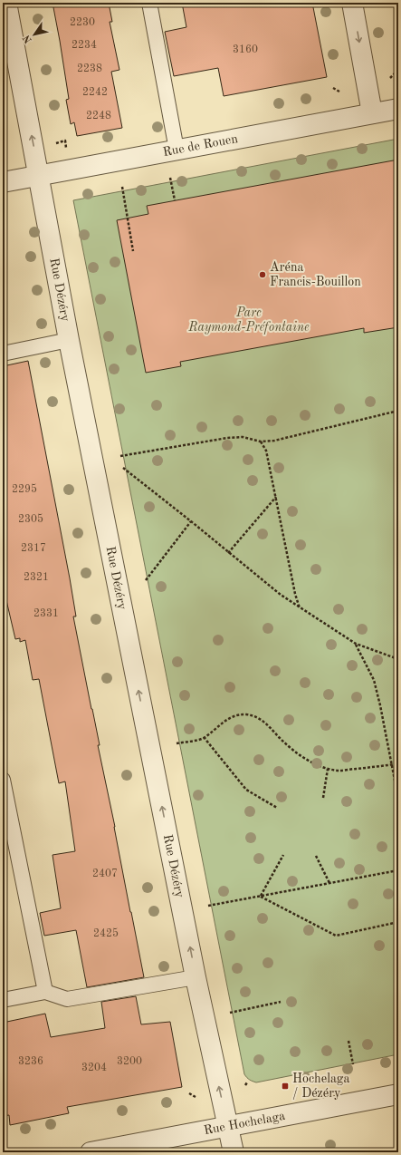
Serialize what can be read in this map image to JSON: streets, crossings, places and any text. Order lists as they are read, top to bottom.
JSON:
{
  "streets": {
    "street": ["Rue de Rouen", "Rue Dézéry", "Rue Hochelaga"]
  },
  "crossings": [
    ["Rue de Rouen", "Rue Dézéry"],
    ["Rue Dézéry", "Rue Hochelaga"]
  ],
  "one_way": ["Rue Dézéry"],
  "parks": ["Parc Raymond-Préfontaine"],
  "places": {
    "other": ["Aréna Francis-Bouillon"],
    "transit": ["Hochelaga / Dézéry"]
  },
  "house_numbers": [
    "2230",
    "2234",
    "3160",
    "2238",
    "2242",
    "2248",
    "2295",
    "2305",
    "2317",
    "2321",
    "2331",
    "2407",
    "2425",
    "3236",
    "3200",
    "3204"
  ],
  "north": "bottom left"
}
